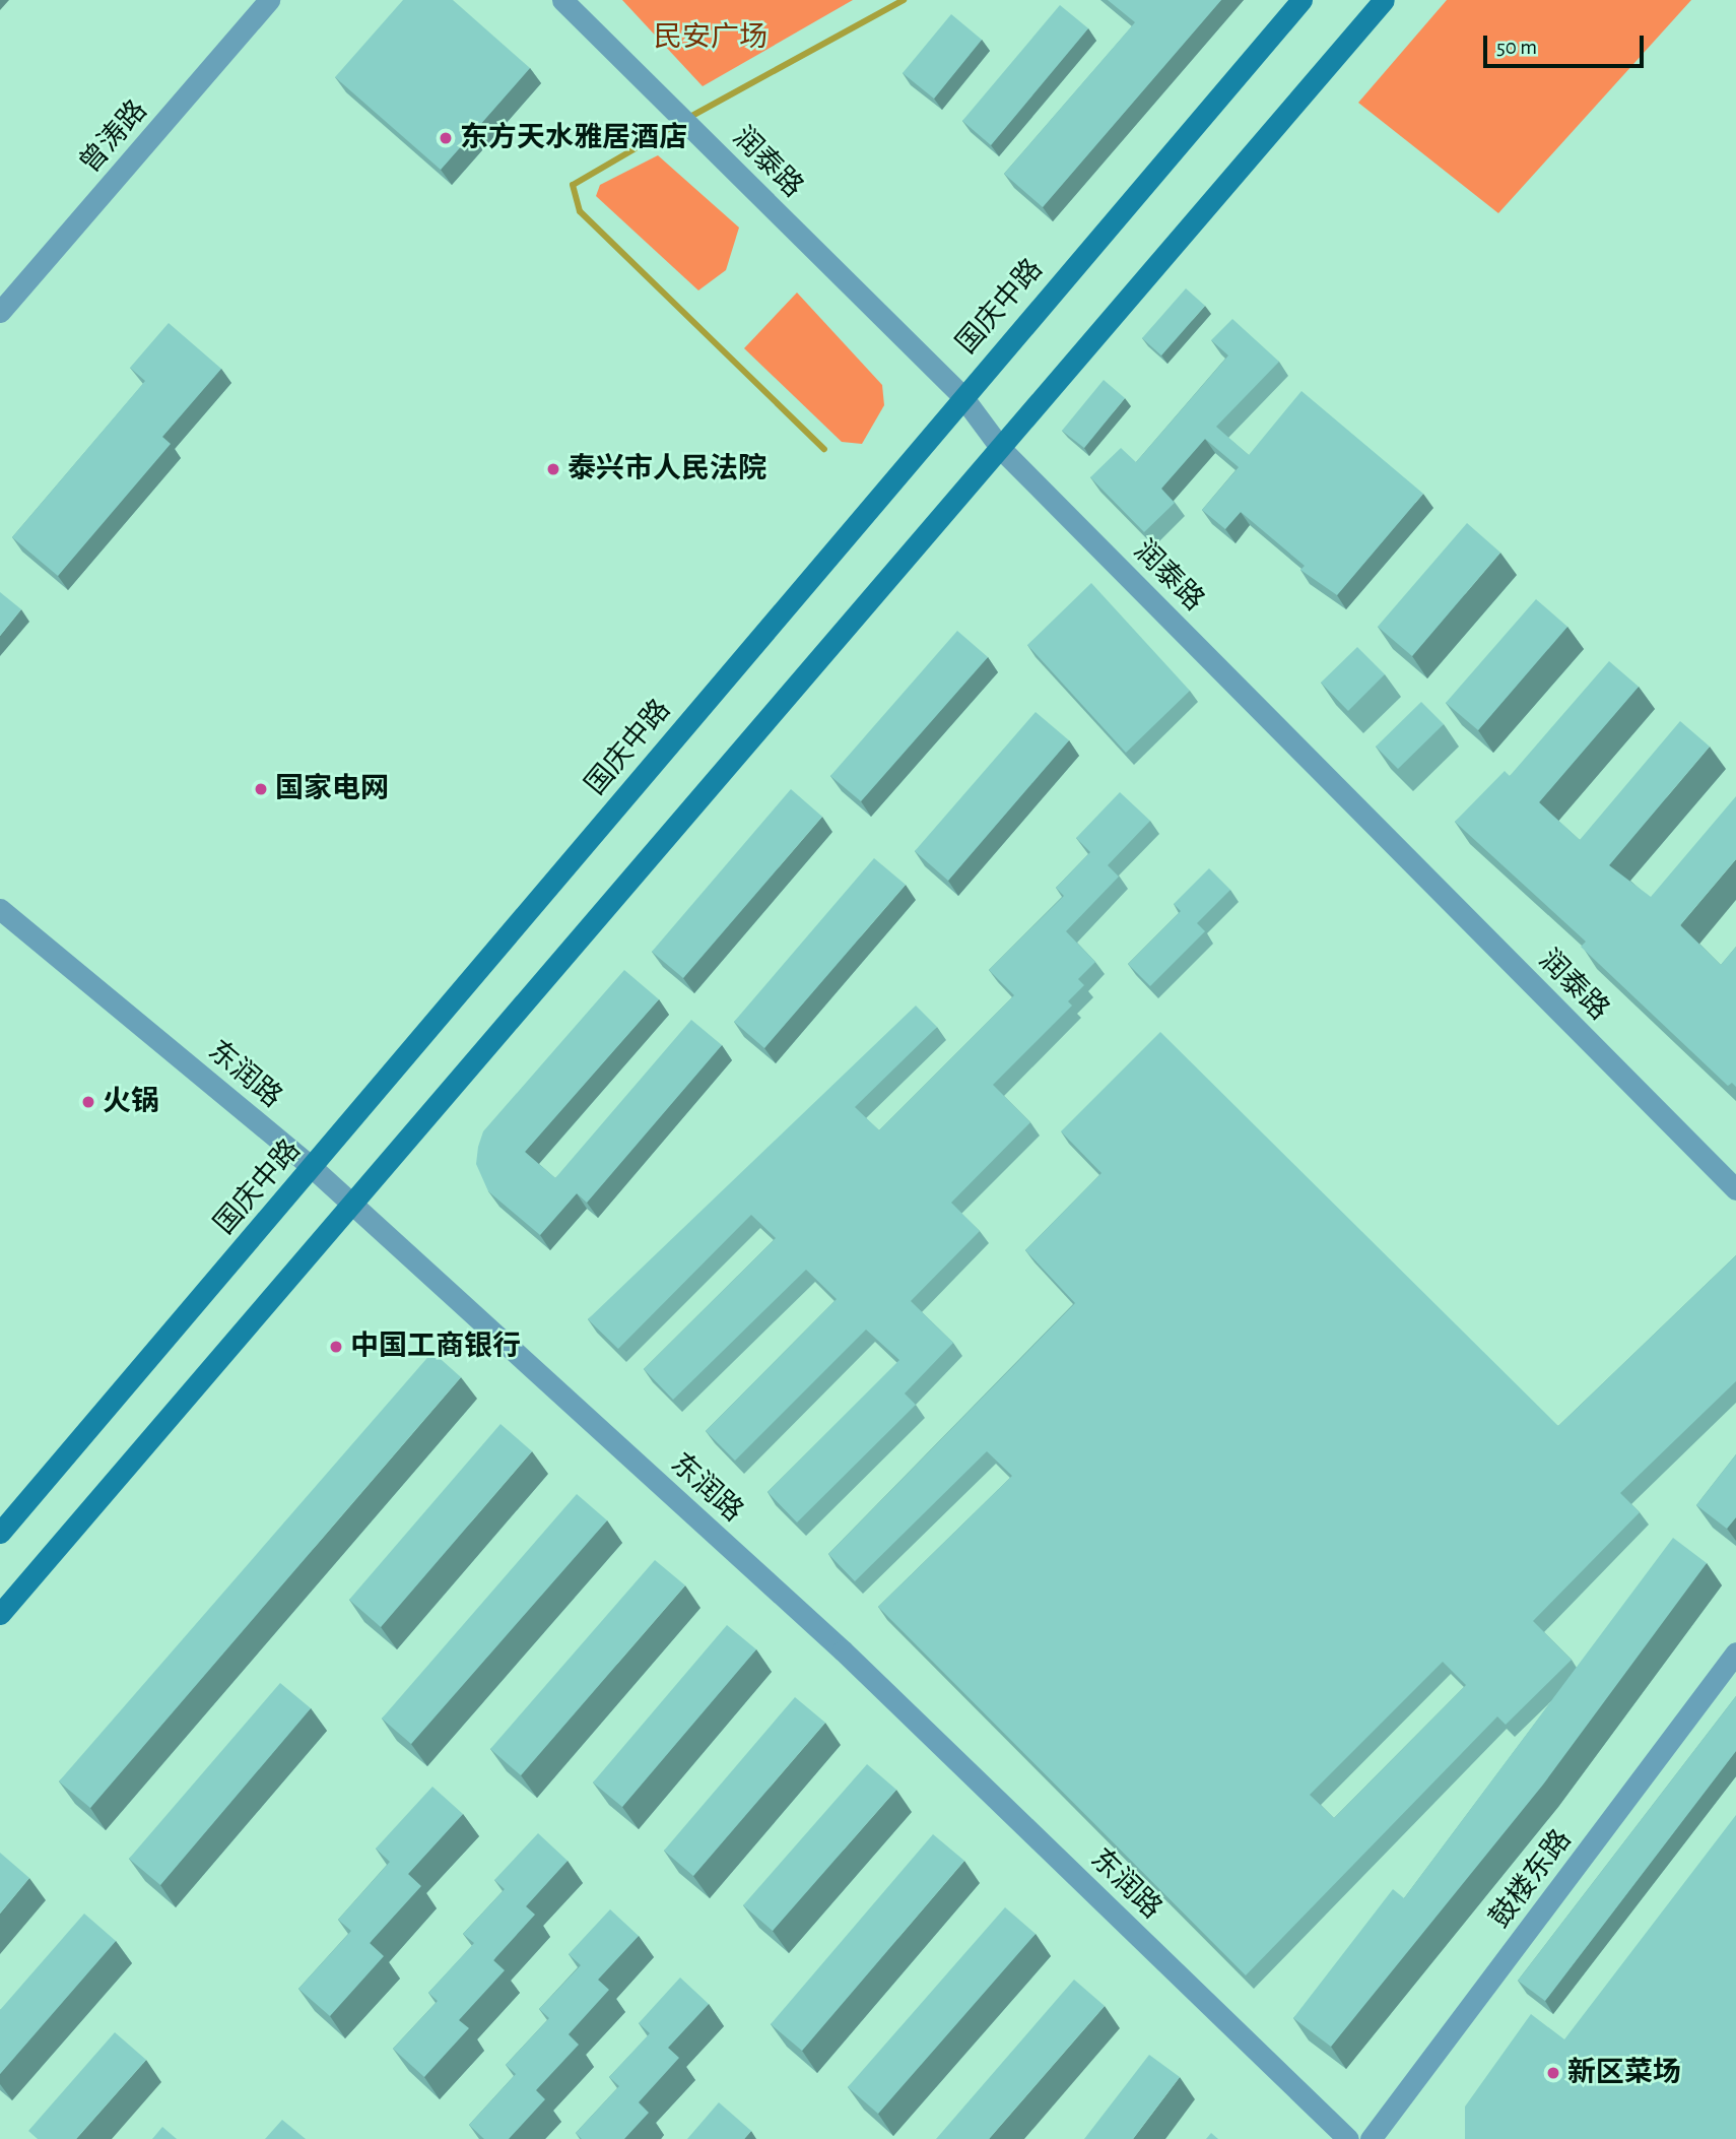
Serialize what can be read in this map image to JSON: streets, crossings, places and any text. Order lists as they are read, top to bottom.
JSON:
{
  "streets": {
    "main road": ["国庆中路"],
    "street": [
      "曾涛路",
      "润泰路",
      "东润路",
      "鼓楼东路"
    ]
  },
  "crossings": [
    ["润泰路", "国庆中路"],
    ["国庆中路", "东润路"]
  ],
  "parks": ["民安广场"],
  "places": [
    "东方天水雅居酒店",
    "泰兴市人民法院",
    "国家电网",
    "火锅",
    "中国工商银行",
    "新区菜场"
  ],
  "scale_bar": "50 m"
}
